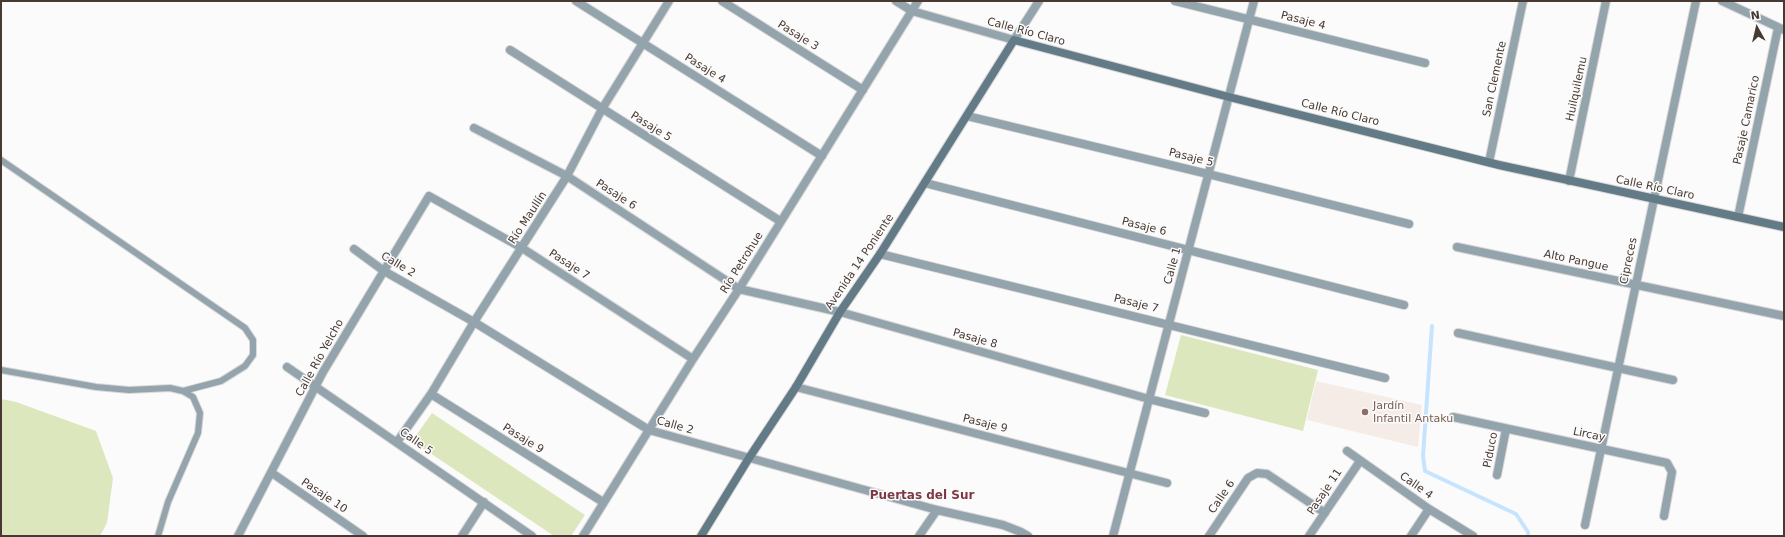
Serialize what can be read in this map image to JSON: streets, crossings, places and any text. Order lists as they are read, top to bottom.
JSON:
{
  "streets": {
    "street": [
      "Pasaje 4",
      "Calle Río Claro",
      "Pasaje 3",
      "San Clemente",
      "Huilquilemu",
      "Pasaje Camarico",
      "Pasaje 5",
      "Pasaje 6",
      "Río Maullín",
      "Alto Pangue",
      "Cipreces",
      "Avenida 14 Poniente",
      "Río Petrohue",
      "Calle 2",
      "Pasaje 7",
      "Calle 1",
      "Pasaje 8",
      "Calle Río Yelcho",
      "Pasaje 9",
      "Lircay",
      "Calle 5",
      "Piduco",
      "Calle 4",
      "Pasaje 11",
      "Pasaje 10",
      "Calle 6"
    ]
  },
  "crossings": [
    ["Pasaje 4", "Río Maullín"],
    ["Pasaje 4", "Río Petrohue"],
    ["Pasaje 4", "Calle 1"],
    ["Calle Río Claro", "San Clemente"],
    ["Calle Río Claro", "Huilquilemu"],
    ["Calle Río Claro", "Pasaje Camarico"],
    ["Calle Río Claro", "Cipreces"],
    ["Calle Río Claro", "Avenida 14 Poniente"],
    ["Calle Río Claro", "Río Petrohue"],
    ["Calle Río Claro", "Calle 1"],
    ["Pasaje 3", "Río Petrohue"],
    ["Pasaje 5", "Río Maullín"],
    ["Pasaje 5", "Avenida 14 Poniente"],
    ["Pasaje 5", "Río Petrohue"],
    ["Pasaje 5", "Calle 1"],
    ["Pasaje 6", "Río Maullín"],
    ["Pasaje 6", "Avenida 14 Poniente"],
    ["Pasaje 6", "Río Petrohue"],
    ["Pasaje 6", "Calle 1"],
    ["Pasaje 6", "Pasaje 8"],
    ["Río Maullín", "Calle 2"],
    ["Río Maullín", "Pasaje 7"],
    ["Río Maullín", "Pasaje 9"],
    ["Río Maullín", "Calle 5"],
    ["Alto Pangue", "Cipreces"],
    ["Cipreces", "Lircay"],
    ["Avenida 14 Poniente", "Calle 2"],
    ["Avenida 14 Poniente", "Pasaje 7"],
    ["Avenida 14 Poniente", "Pasaje 8"],
    ["Avenida 14 Poniente", "Pasaje 9"],
    ["Río Petrohue", "Calle 2"],
    ["Río Petrohue", "Pasaje 7"],
    ["Río Petrohue", "Pasaje 8"],
    ["Río Petrohue", "Pasaje 9"],
    ["Calle 2", "Calle Río Yelcho"],
    ["Pasaje 7", "Calle 1"],
    ["Pasaje 7", "Calle Río Yelcho"],
    ["Calle 1", "Pasaje 8"],
    ["Calle 1", "Pasaje 9"],
    ["Calle Río Yelcho", "Calle 5"],
    ["Calle Río Yelcho", "Pasaje 10"],
    ["Lircay", "Piduco"],
    ["Calle 4", "Pasaje 11"],
    ["Pasaje 11", "Calle 6"]
  ],
  "districts": ["Puertas del Sur"],
  "places": ["Jardín Infantil Antaku"],
  "north": "top"
}
